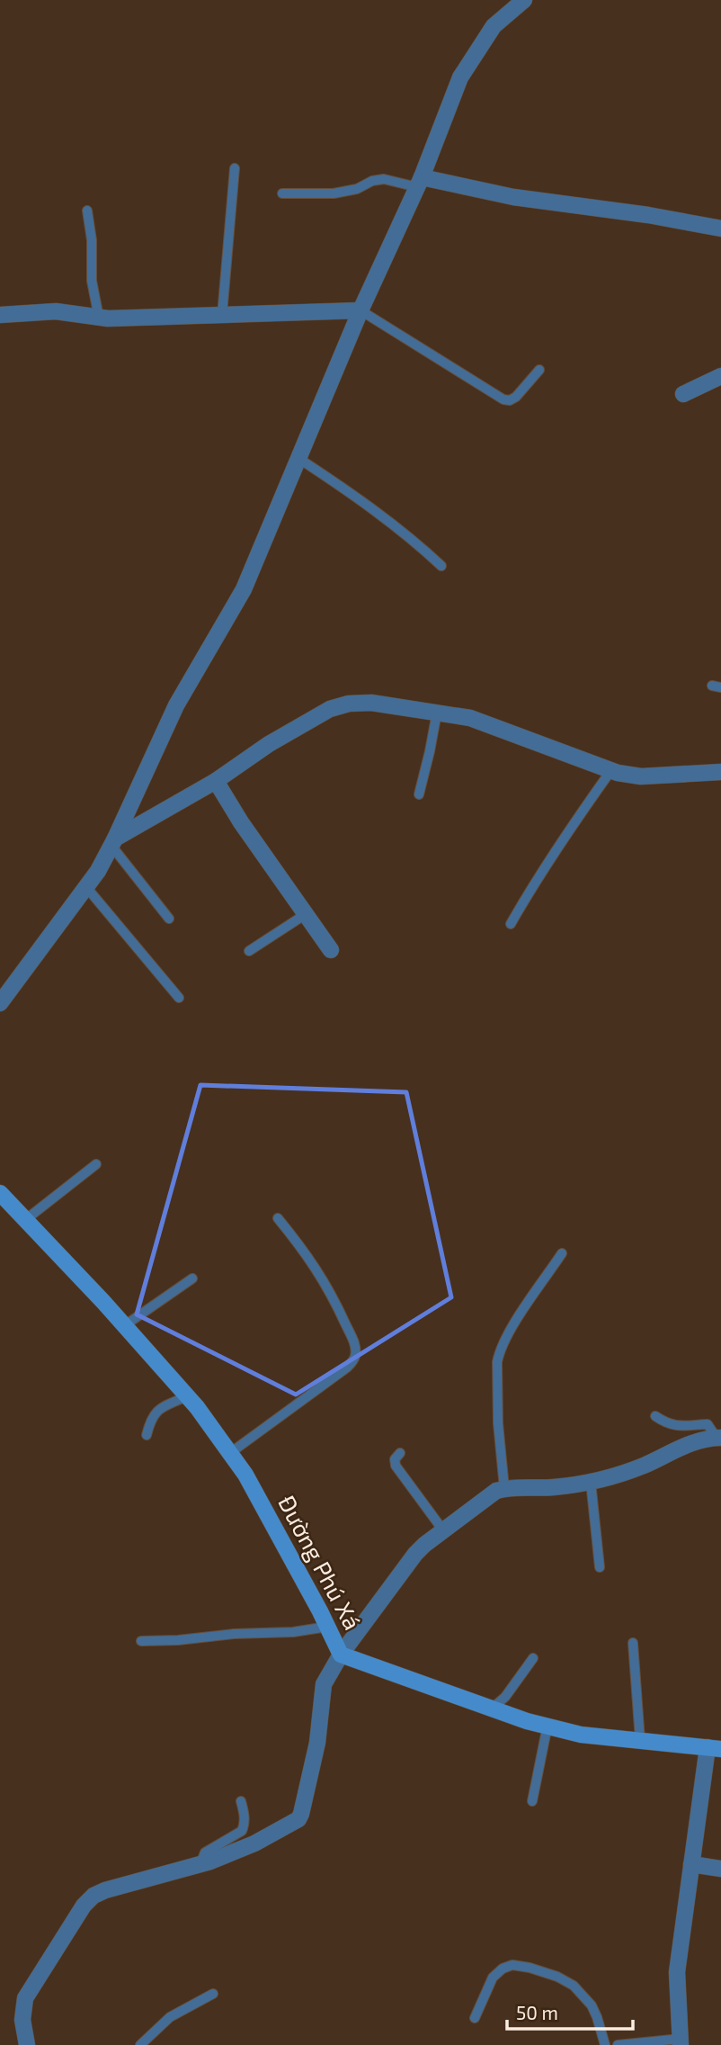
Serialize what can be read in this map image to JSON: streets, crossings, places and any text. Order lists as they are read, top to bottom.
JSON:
{
  "streets": {
    "street": ["Đường Phú Xá"]
  },
  "scale_bar": "50 m"
}
